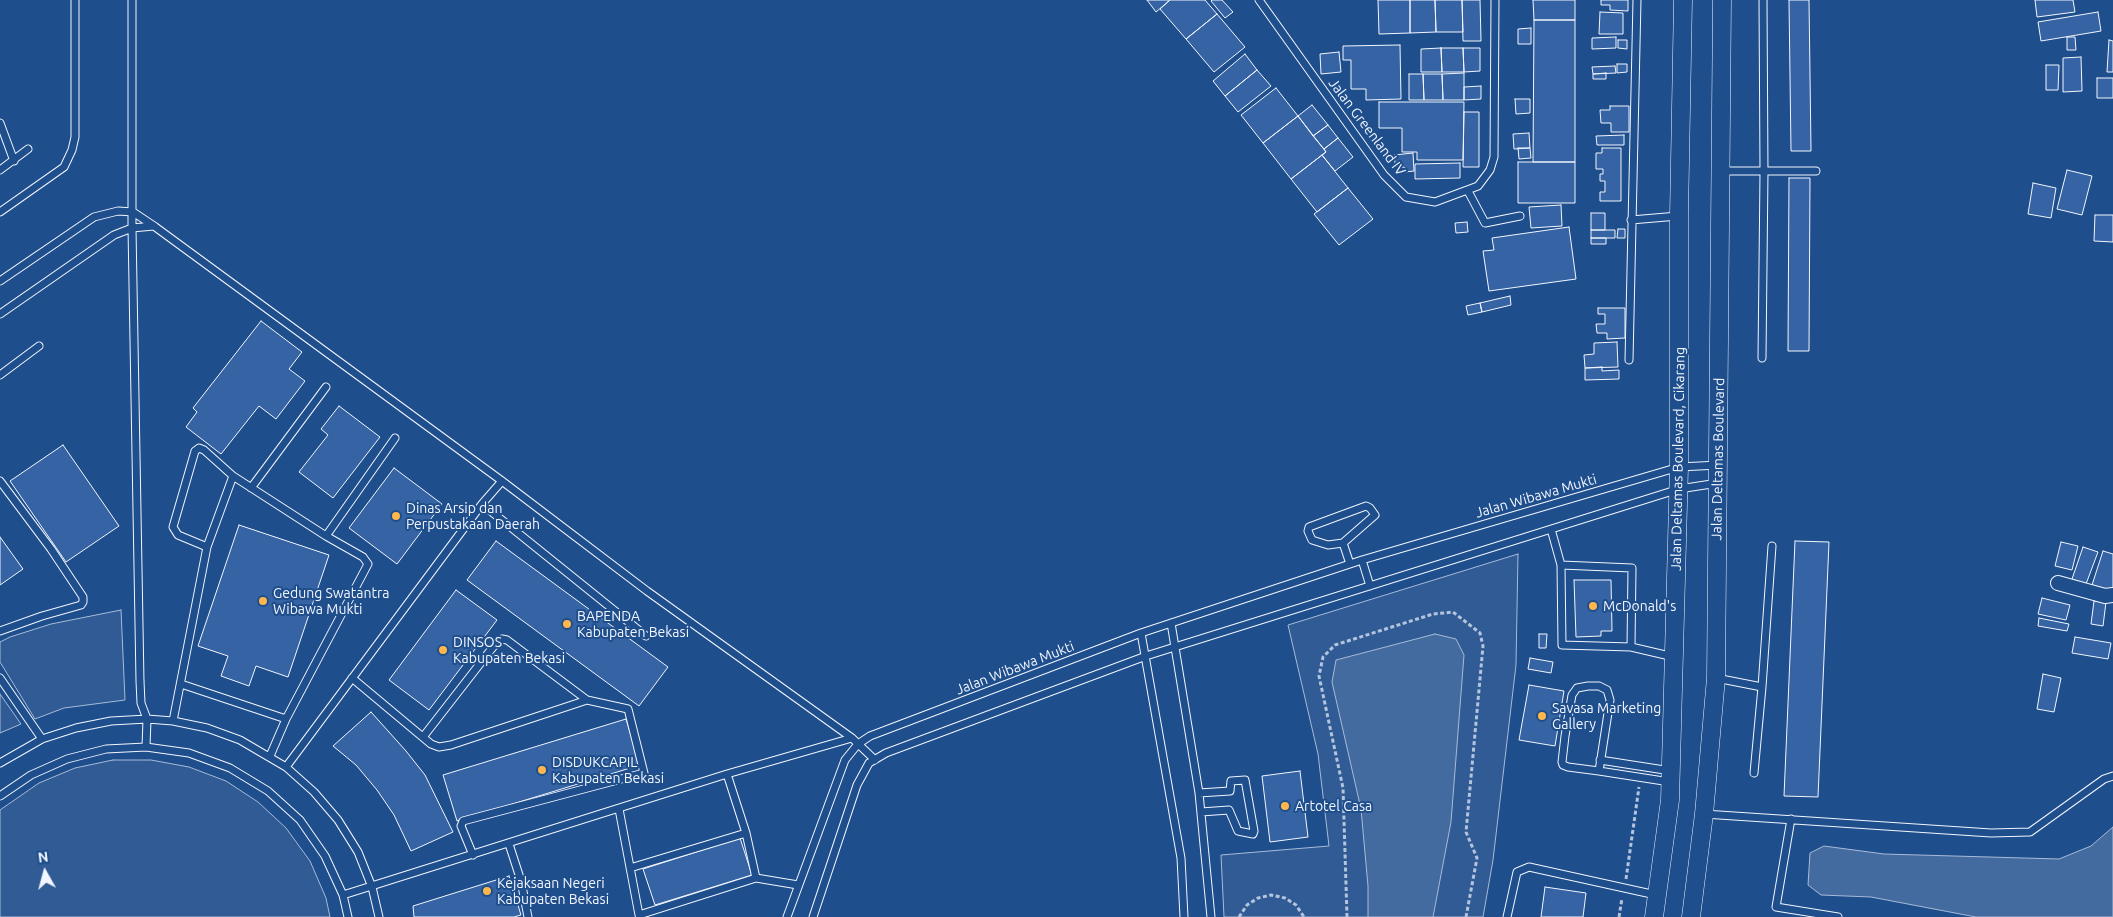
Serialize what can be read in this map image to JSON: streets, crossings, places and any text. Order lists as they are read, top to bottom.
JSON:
{
  "streets": {
    "street": ["Jalan Deltamas Boulevard, Cikarang", "Jalan Deltamas Boulevard"],
    "lane": ["Jalan Greenland IV", "Jalan Wibawa Mukti"]
  },
  "crossings": [
    ["Jalan Deltamas Boulevard, Cikarang", "Jalan Wibawa Mukti"],
    ["Jalan Deltamas Boulevard", "Jalan Wibawa Mukti"]
  ],
  "places": [
    "Dinas Arsip dan Perpustakaan Daerah",
    "Gedung Swatantra Wibawa Mukti",
    "McDonald's",
    "BAPENDA Kabupaten Bekasi",
    "DINSOS Kabupaten Bekasi",
    "Savasa Marketing Gallery",
    "DISDUKCAPIL Kabupaten Bekasi",
    "Artotel Casa",
    "Kejaksaan Negeri Kabupaten Bekasi"
  ],
  "north": "top"
}
